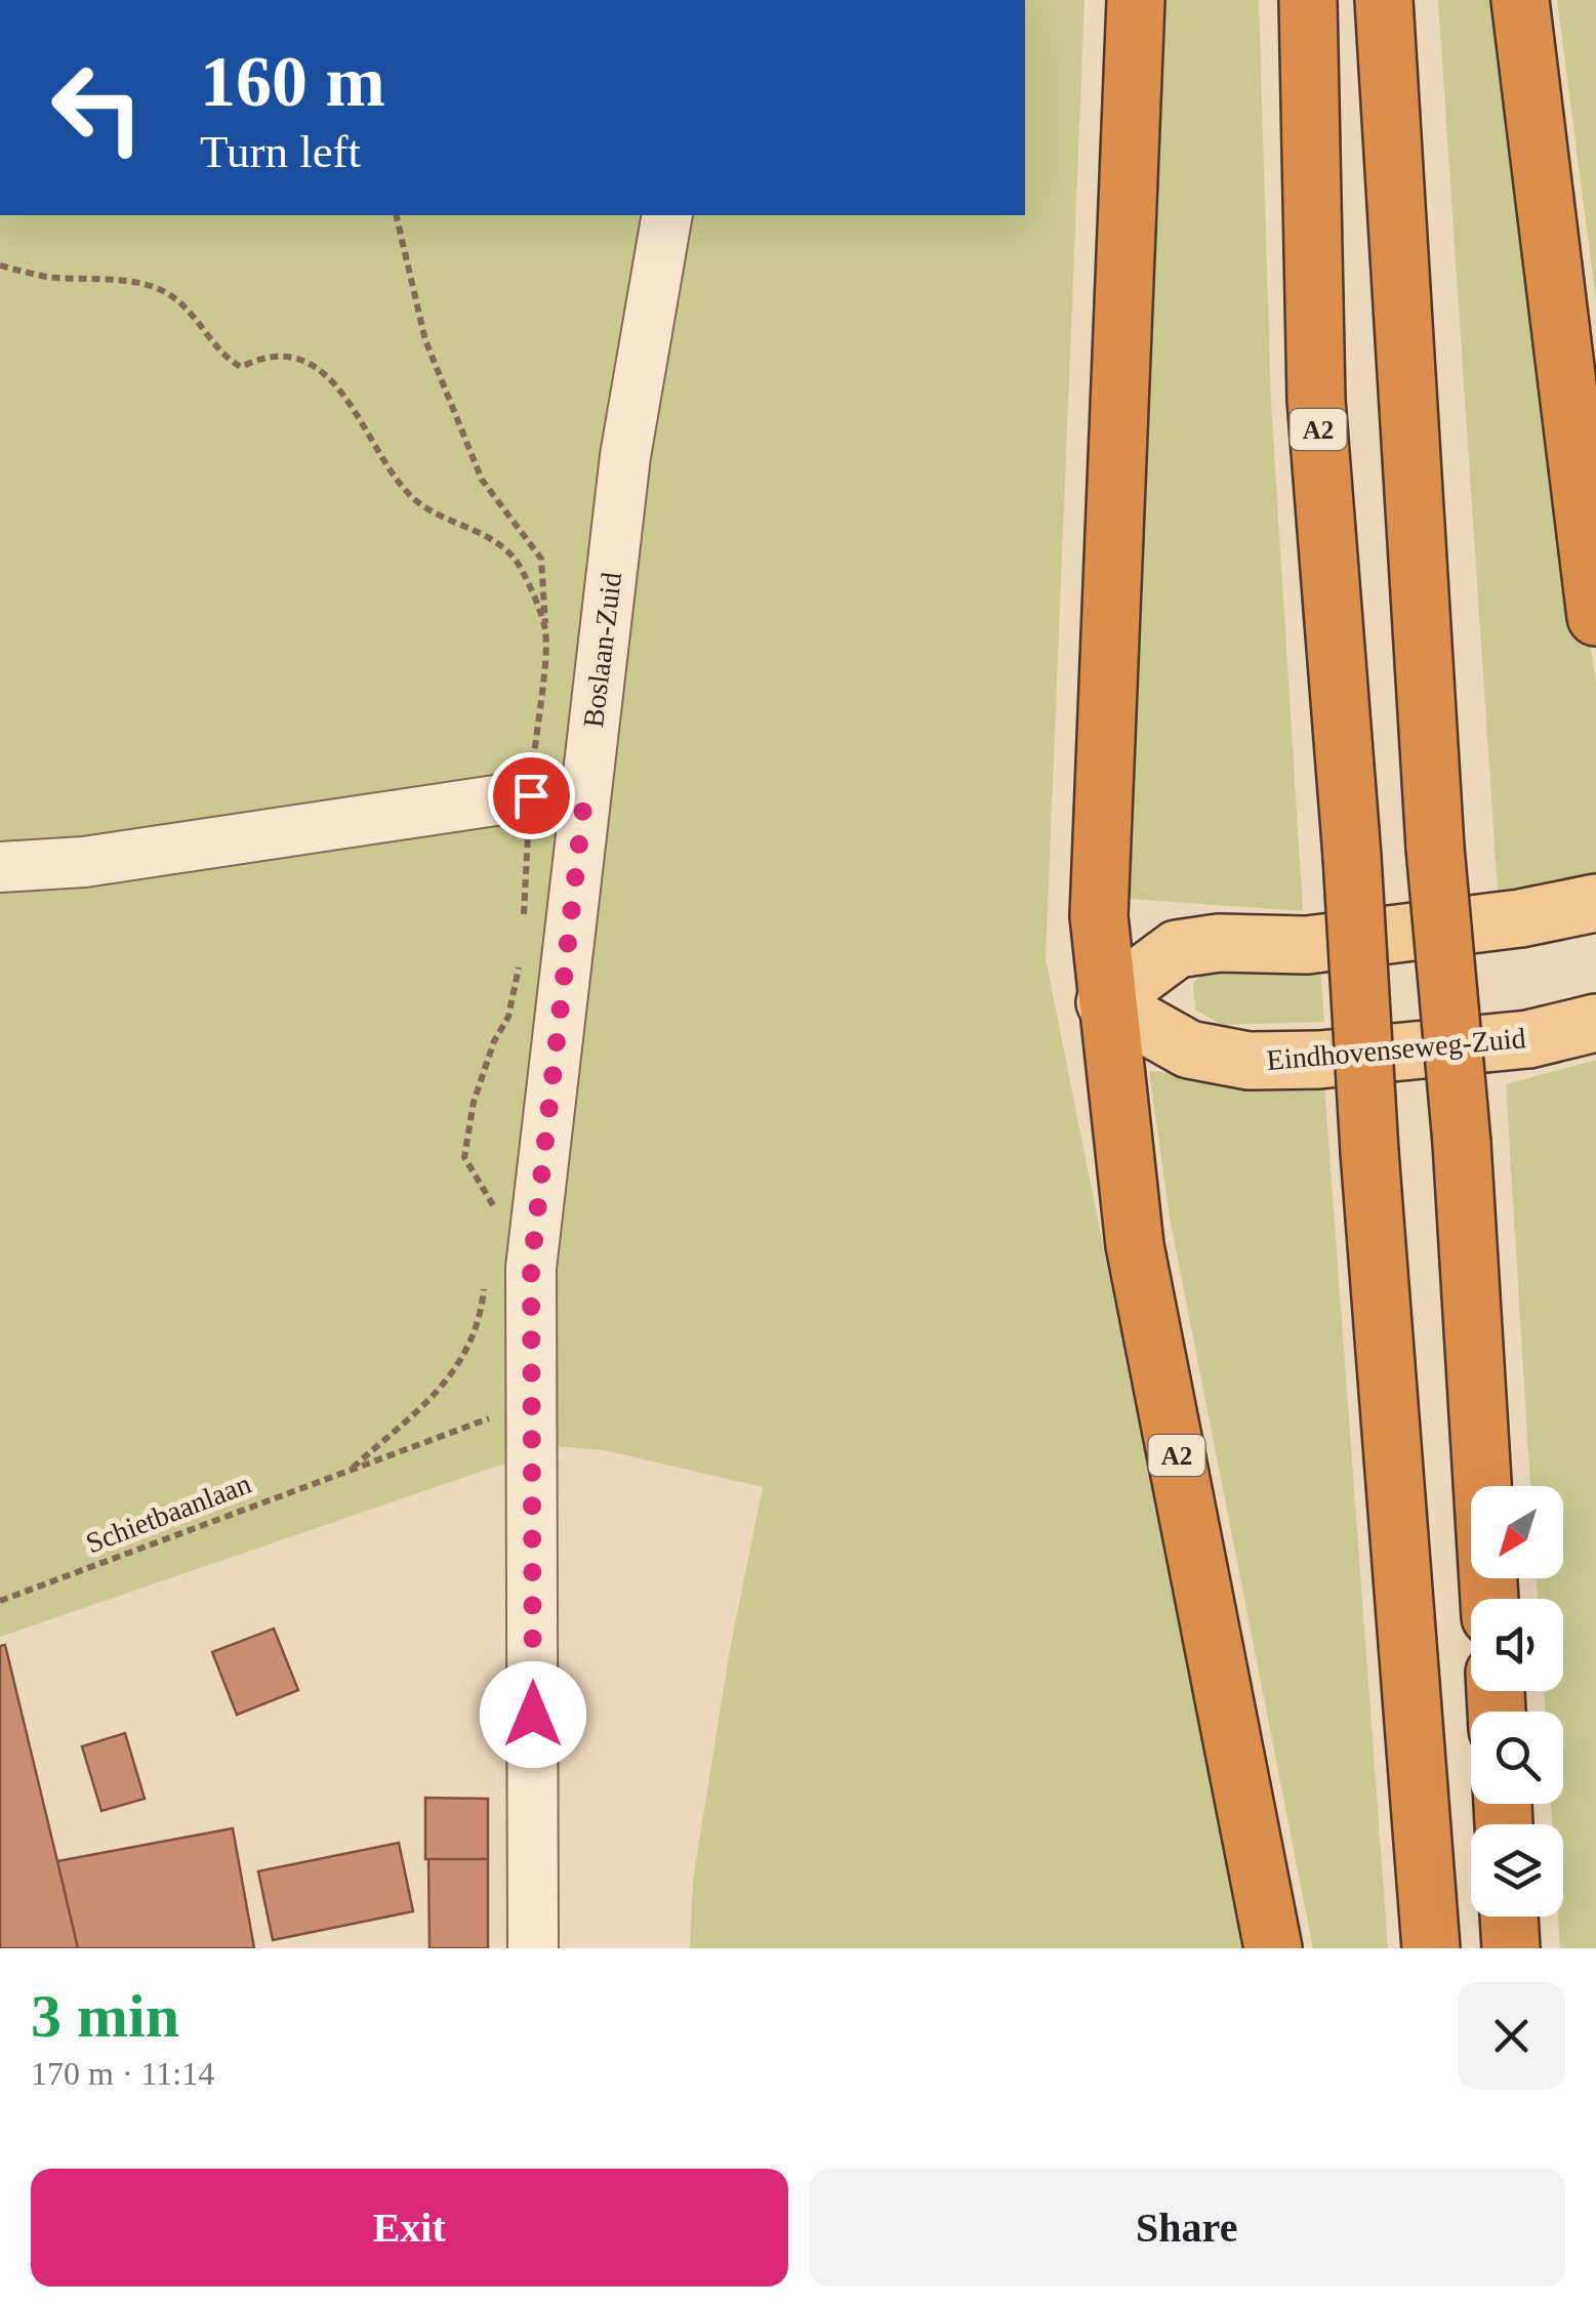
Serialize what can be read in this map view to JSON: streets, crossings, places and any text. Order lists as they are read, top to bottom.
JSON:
{
  "streets": {
    "highway": ["A2"],
    "main road": ["Eindhovenseweg-Zuid"],
    "street": ["Boslaan-Zuid"],
    "path": ["Schietbaanlaan"]
  },
  "crossings": [
    ["A2", "Eindhovenseweg-Zuid"],
    ["Boslaan-Zuid", "Schietbaanlaan"]
  ],
  "north": "bottom left",
  "page": {
    "turn": ["160 m", "Turn left"],
    "heading": ["3 min", "170 m · 11:14"],
    "buttons": ["Exit", "Share"]
  }
}
